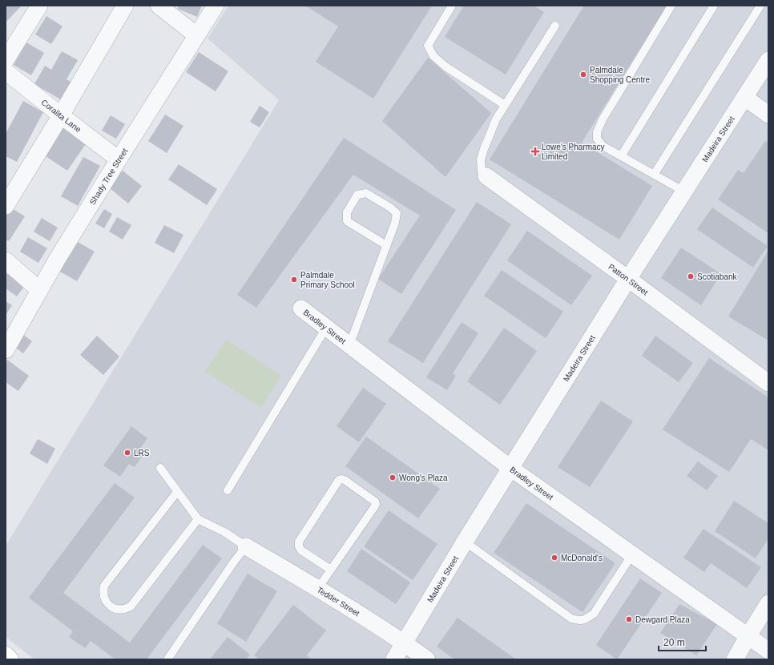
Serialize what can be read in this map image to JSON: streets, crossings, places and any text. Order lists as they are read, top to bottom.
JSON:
{
  "streets": {
    "street": [
      "Coralita Lane",
      "Madeira Street",
      "Shady Tree Street",
      "Patton Street",
      "Bradley Street",
      "Tedder Street"
    ]
  },
  "crossings": [
    ["Coralita Lane", "Shady Tree Street"],
    ["Madeira Street", "Patton Street"],
    ["Madeira Street", "Bradley Street"],
    ["Madeira Street", "Tedder Street"]
  ],
  "places": {
    "other": [
      "Palmdale Shopping Centre",
      "Scotiabank",
      "Palmdale Primary School",
      "LRS",
      "Wong's Plaza",
      "McDonald's",
      "Dewgard Plaza"
    ],
    "health": ["Lowe's Pharmacy Limited"]
  },
  "scale_bar": "20 m"
}
